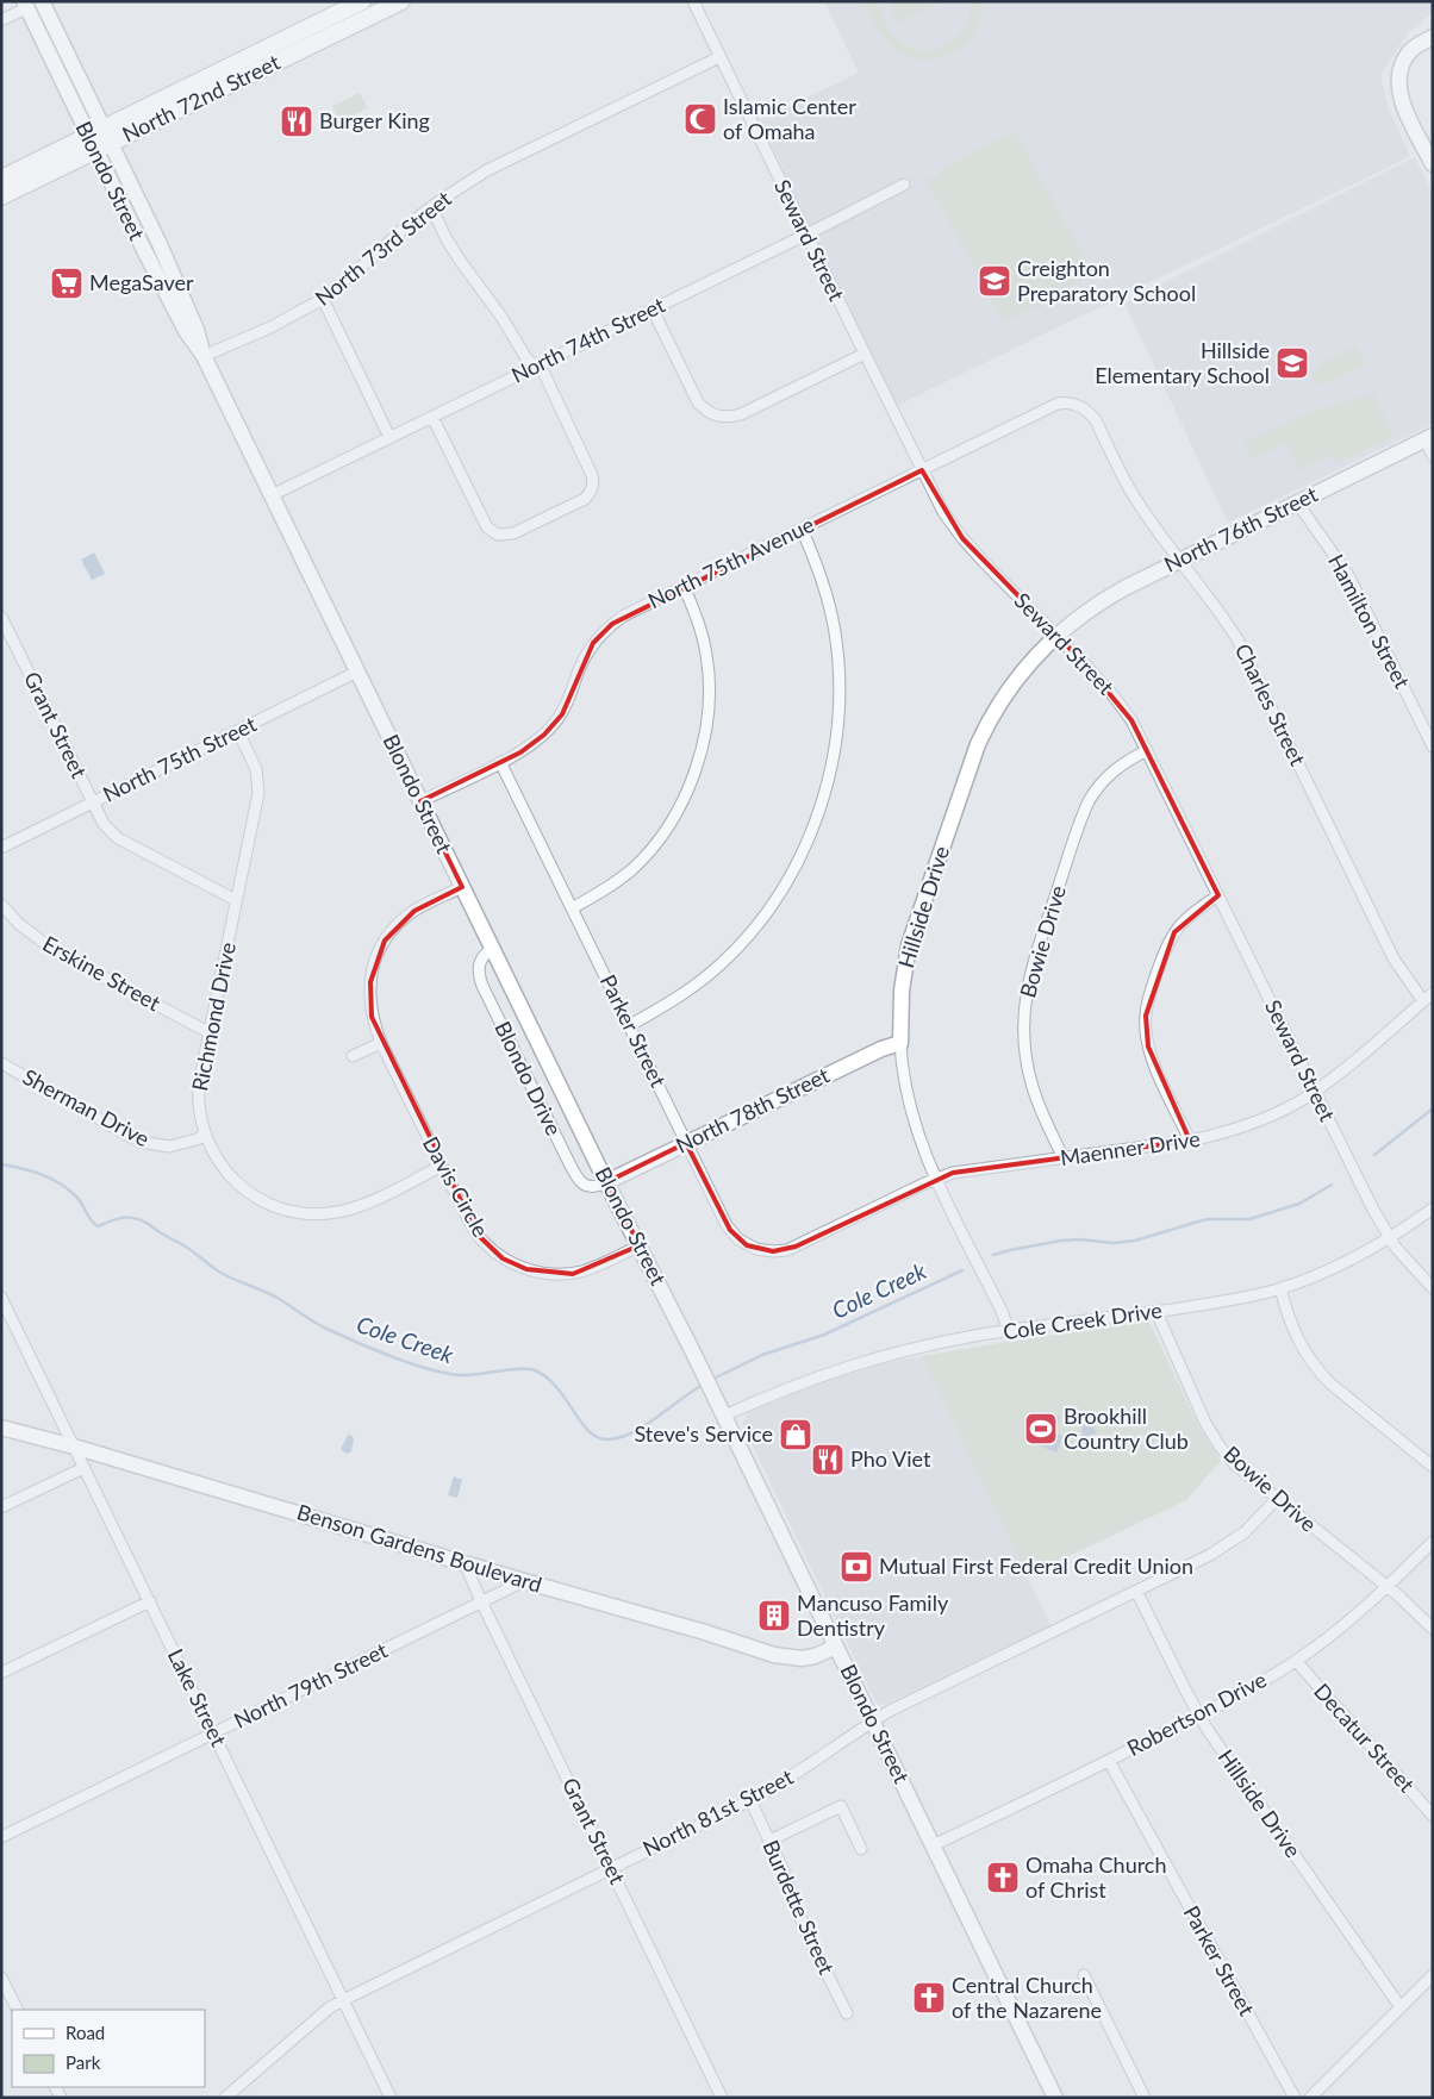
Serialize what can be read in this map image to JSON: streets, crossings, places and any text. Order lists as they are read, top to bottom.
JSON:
{
  "streets": {
    "main road": [
      "North 72nd Street",
      "Blondo Street",
      "North 76th Street",
      "Hillside Drive",
      "North 78th Street",
      "Benson Gardens Boulevard"
    ],
    "street": [
      "Seward Street",
      "North 73rd Street",
      "North 74th Street",
      "North 75th Avenue",
      "Hamilton Street",
      "Charles Street",
      "Grant Street",
      "North 75th Street",
      "Bowie Drive",
      "Erskine Street",
      "Richmond Drive",
      "Parker Street",
      "Blondo Drive",
      "Sherman Drive",
      "Maenner Drive",
      "Davis Circle",
      "Cole Creek Drive",
      "North 79th Street",
      "Lake Street",
      "Robertson Drive",
      "Decatur Street",
      "North 81st Street",
      "Burdette Street"
    ]
  },
  "crossings": [
    ["North 72nd Street", "Blondo Street"],
    ["Blondo Street", "North 73rd Street"],
    ["Blondo Street", "North 74th Street"],
    ["Blondo Street", "North 75th Avenue"],
    ["Blondo Street", "North 75th Street"],
    ["Blondo Street", "Blondo Drive"],
    ["Blondo Street", "North 78th Street"],
    ["Blondo Street", "Davis Circle"],
    ["Blondo Street", "Cole Creek Drive"],
    ["Blondo Street", "Benson Gardens Boulevard"],
    ["Blondo Street", "Robertson Drive"],
    ["Blondo Street", "North 81st Street"],
    ["Seward Street", "North 73rd Street"],
    ["Seward Street", "North 74th Street"],
    ["Seward Street", "North 76th Street"],
    ["Seward Street", "North 75th Avenue"],
    ["Seward Street", "Hillside Drive"],
    ["Seward Street", "Bowie Drive"],
    ["Seward Street", "Maenner Drive"],
    ["Seward Street", "Cole Creek Drive"],
    ["North 76th Street", "Hamilton Street"],
    ["North 76th Street", "Charles Street"],
    ["North 76th Street", "Hillside Drive"],
    ["North 75th Avenue", "Charles Street"],
    ["North 75th Avenue", "Parker Street"],
    ["Charles Street", "Maenner Drive"],
    ["Grant Street", "North 75th Street"],
    ["Grant Street", "Richmond Drive"],
    ["Grant Street", "Benson Gardens Boulevard"],
    ["Grant Street", "North 79th Street"],
    ["Grant Street", "North 81st Street"],
    ["North 75th Street", "Richmond Drive"],
    ["Hillside Drive", "North 78th Street"],
    ["Hillside Drive", "Maenner Drive"],
    ["Hillside Drive", "Cole Creek Drive"],
    ["Hillside Drive", "Robertson Drive"],
    ["Hillside Drive", "North 81st Street"],
    ["Bowie Drive", "Maenner Drive"],
    ["Bowie Drive", "Cole Creek Drive"],
    ["Bowie Drive", "Robertson Drive"],
    ["Bowie Drive", "North 81st Street"],
    ["Erskine Street", "Richmond Drive"],
    ["Richmond Drive", "Sherman Drive"],
    ["Richmond Drive", "Davis Circle"],
    ["Parker Street", "North 78th Street"],
    ["Parker Street", "Maenner Drive"],
    ["Parker Street", "Robertson Drive"],
    ["Blondo Drive", "North 78th Street"],
    ["Benson Gardens Boulevard", "North 79th Street"],
    ["Benson Gardens Boulevard", "Lake Street"],
    ["North 79th Street", "Lake Street"],
    ["Lake Street", "North 81st Street"],
    ["Robertson Drive", "Decatur Street"],
    ["North 81st Street", "Burdette Street"]
  ],
  "water": ["Cole Creek"],
  "places": {
    "mosque": ["Islamic Center of Omaha"],
    "restaurant": ["Burger King", "Pho Viet"],
    "school or university": ["Creighton Preparatory School", "Hillside Elementary School"],
    "supermarket": ["MegaSaver"],
    "sports": ["Brookhill Country Club"],
    "shop": ["Steve's Service"],
    "bank": ["Mutual First Federal Credit Union"],
    "building": ["Mancuso Family Dentistry"],
    "church": ["Omaha Church of Christ", "Central Church of the Nazarene"]
  },
  "legend": ["Road", "Park"]
}
